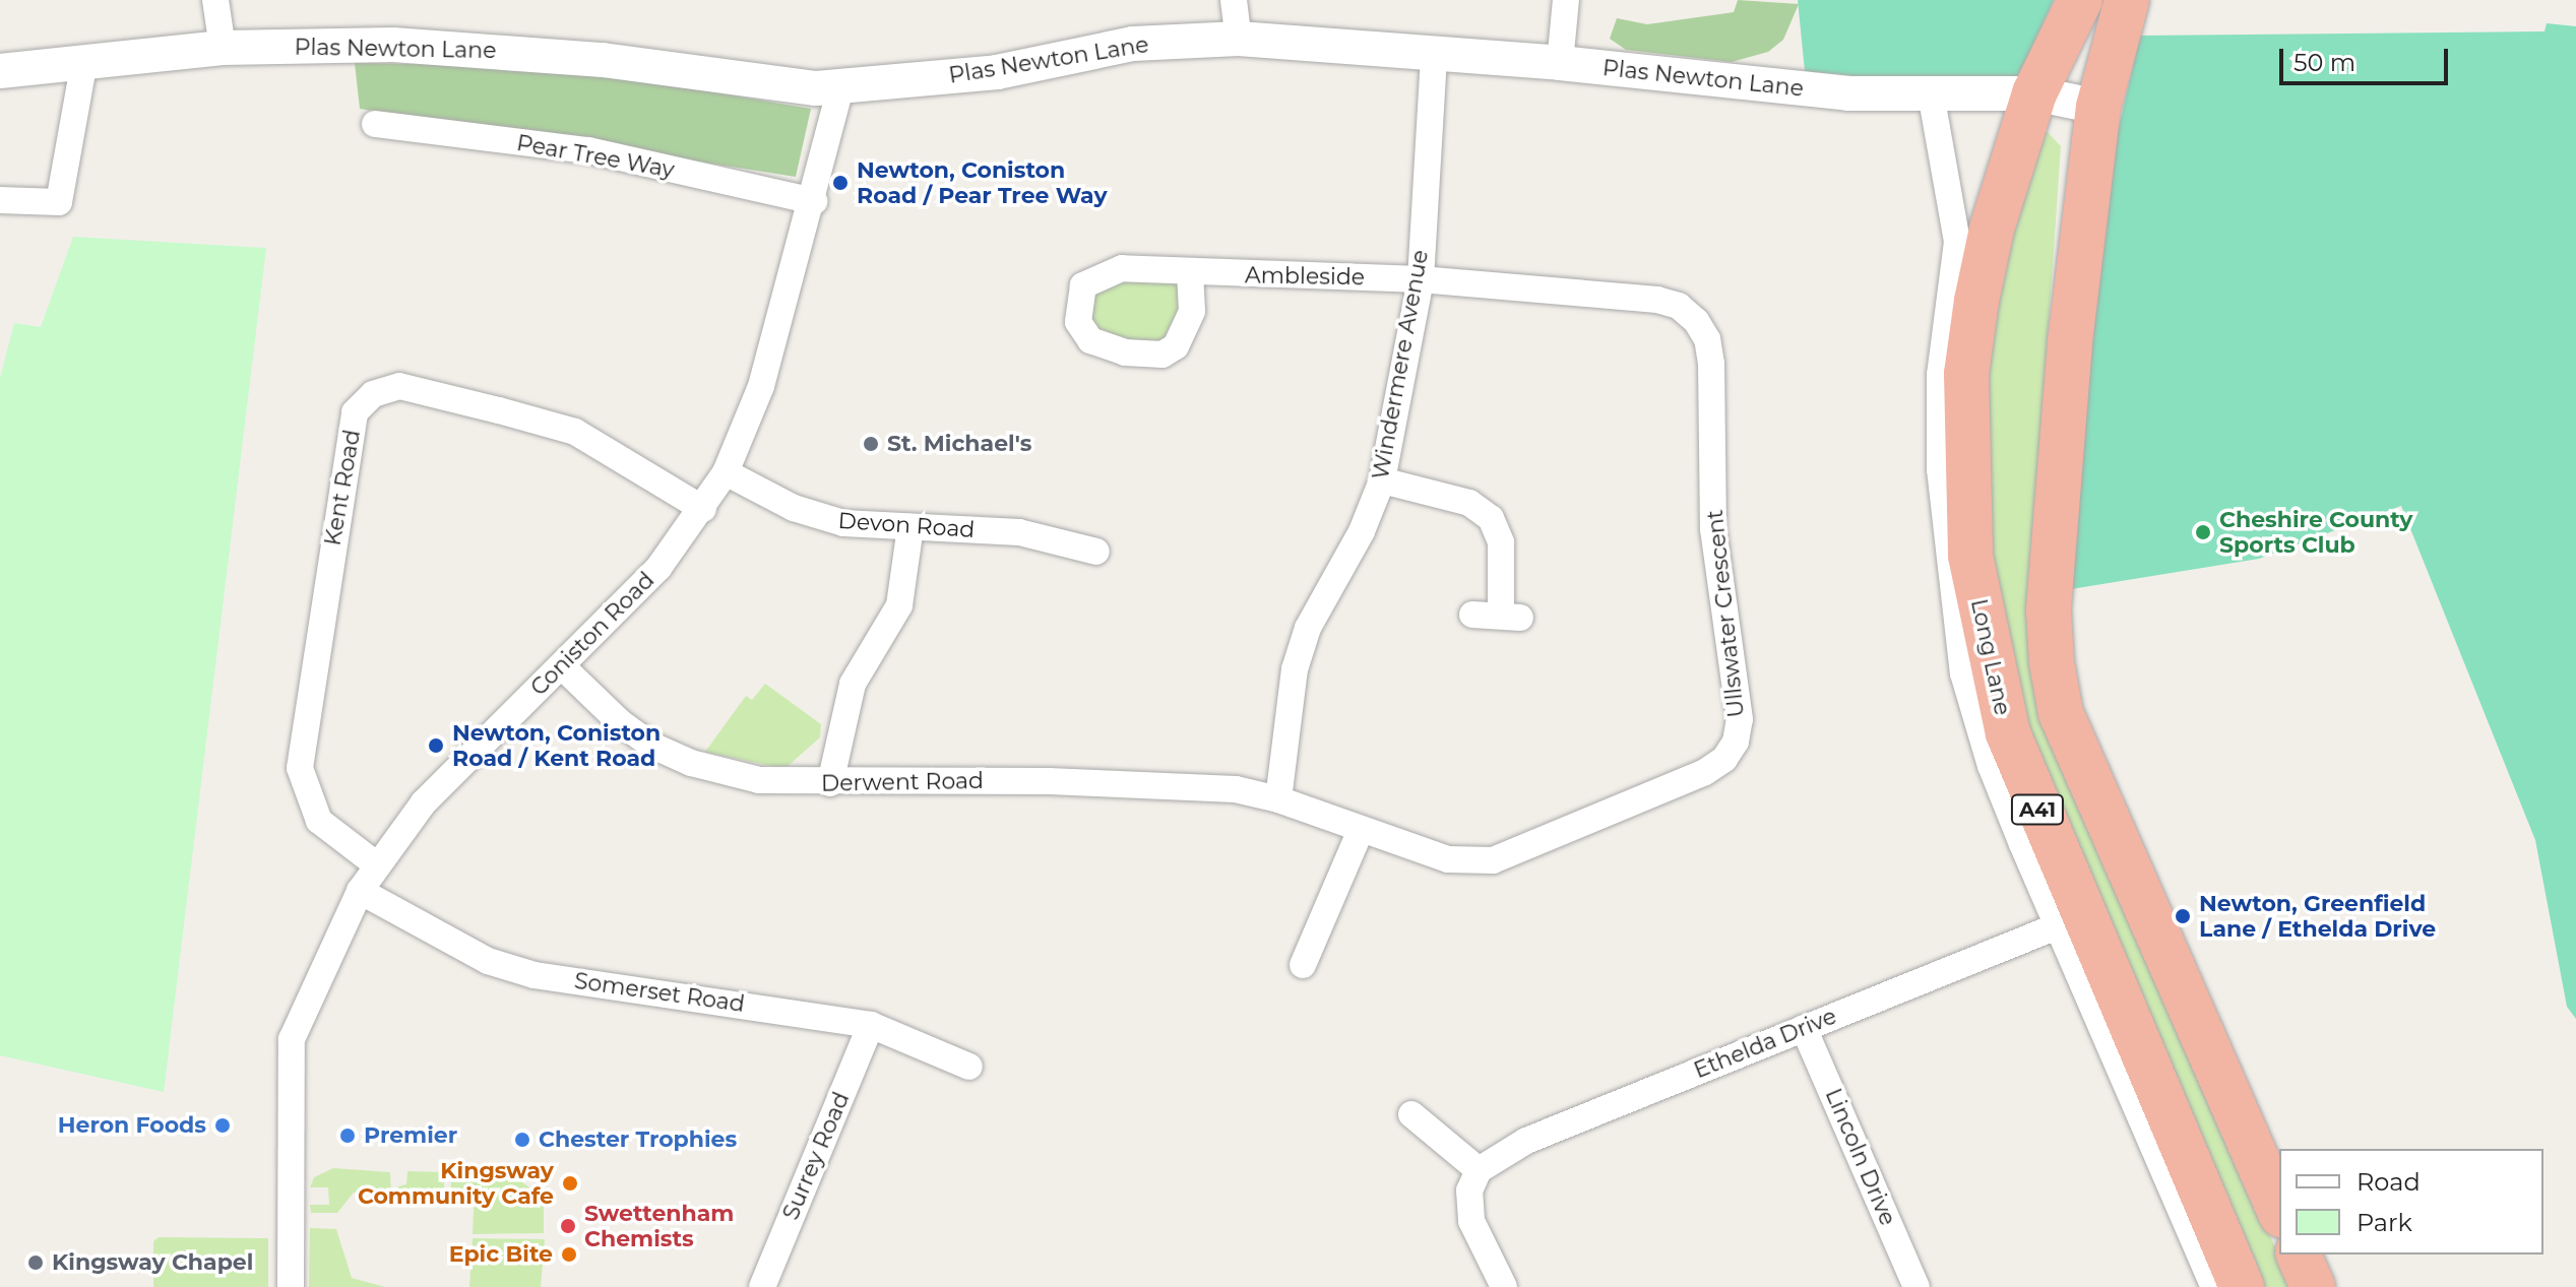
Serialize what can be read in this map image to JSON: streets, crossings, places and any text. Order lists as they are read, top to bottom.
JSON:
{
  "streets": {
    "highway": ["Long Lane", "A41"],
    "street": [
      "Plas Newton Lane",
      "Pear Tree Way",
      "Ambleside",
      "Windermere Avenue",
      "Kent Road",
      "Devon Road",
      "Ullswater Crescent",
      "Coniston Road",
      "Derwent Road",
      "Somerset Road",
      "Ethelda Drive",
      "Surrey Road",
      "Lincoln Drive"
    ]
  },
  "crossings": [
    ["Plas Newton Lane", "Windermere Avenue"],
    ["Plas Newton Lane", "Coniston Road"],
    ["Plas Newton Lane", "Long Lane"],
    ["Plas Newton Lane", "A41"],
    ["Pear Tree Way", "Coniston Road"],
    ["Ambleside", "Windermere Avenue"],
    ["Ambleside", "Ullswater Crescent"],
    ["Windermere Avenue", "Ullswater Crescent"],
    ["Windermere Avenue", "Derwent Road"],
    ["Kent Road", "Coniston Road"],
    ["Devon Road", "Coniston Road"],
    ["Ullswater Crescent", "Derwent Road"],
    ["Coniston Road", "Derwent Road"],
    ["Coniston Road", "Somerset Road"],
    ["Long Lane", "Ethelda Drive"],
    ["Somerset Road", "Surrey Road"],
    ["Ethelda Drive", "Lincoln Drive"]
  ],
  "places": [
    "Newton, Coniston Road / Pear Tree Way",
    "St. Michael's",
    "Cheshire County Sports Club",
    "Newton, Coniston Road / Kent Road",
    "Newton, Greenfield Lane / Ethelda Drive",
    "Heron Foods",
    "Premier",
    "Chester Trophies",
    "Kingsway Community Cafe",
    "Swettenham Chemists",
    "Epic Bite",
    "Kingsway Chapel"
  ],
  "legend": ["Road", "Park"],
  "scale_bar": "50 m"
}
